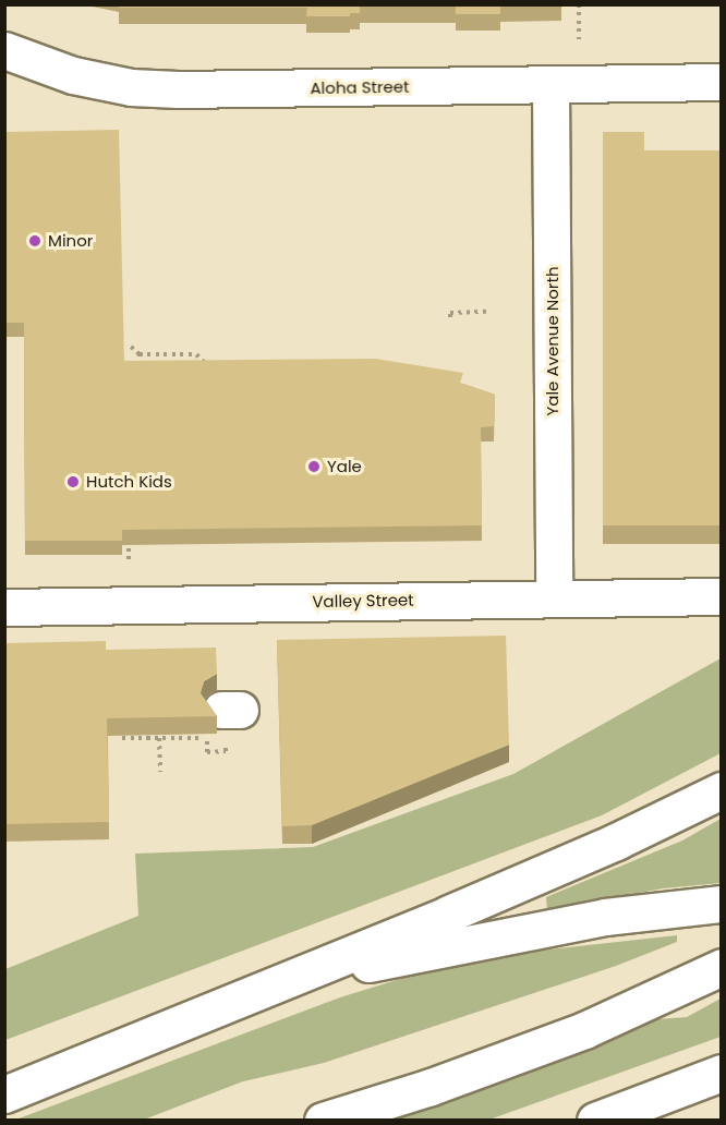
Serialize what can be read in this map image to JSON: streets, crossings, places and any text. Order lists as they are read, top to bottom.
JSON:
{
  "streets": {
    "main road": ["Aloha Street", "Yale Avenue North", "Valley Street"]
  },
  "crossings": [
    ["Aloha Street", "Yale Avenue North"],
    ["Yale Avenue North", "Valley Street"]
  ],
  "places": ["Minor", "Yale", "Hutch Kids"]
}
